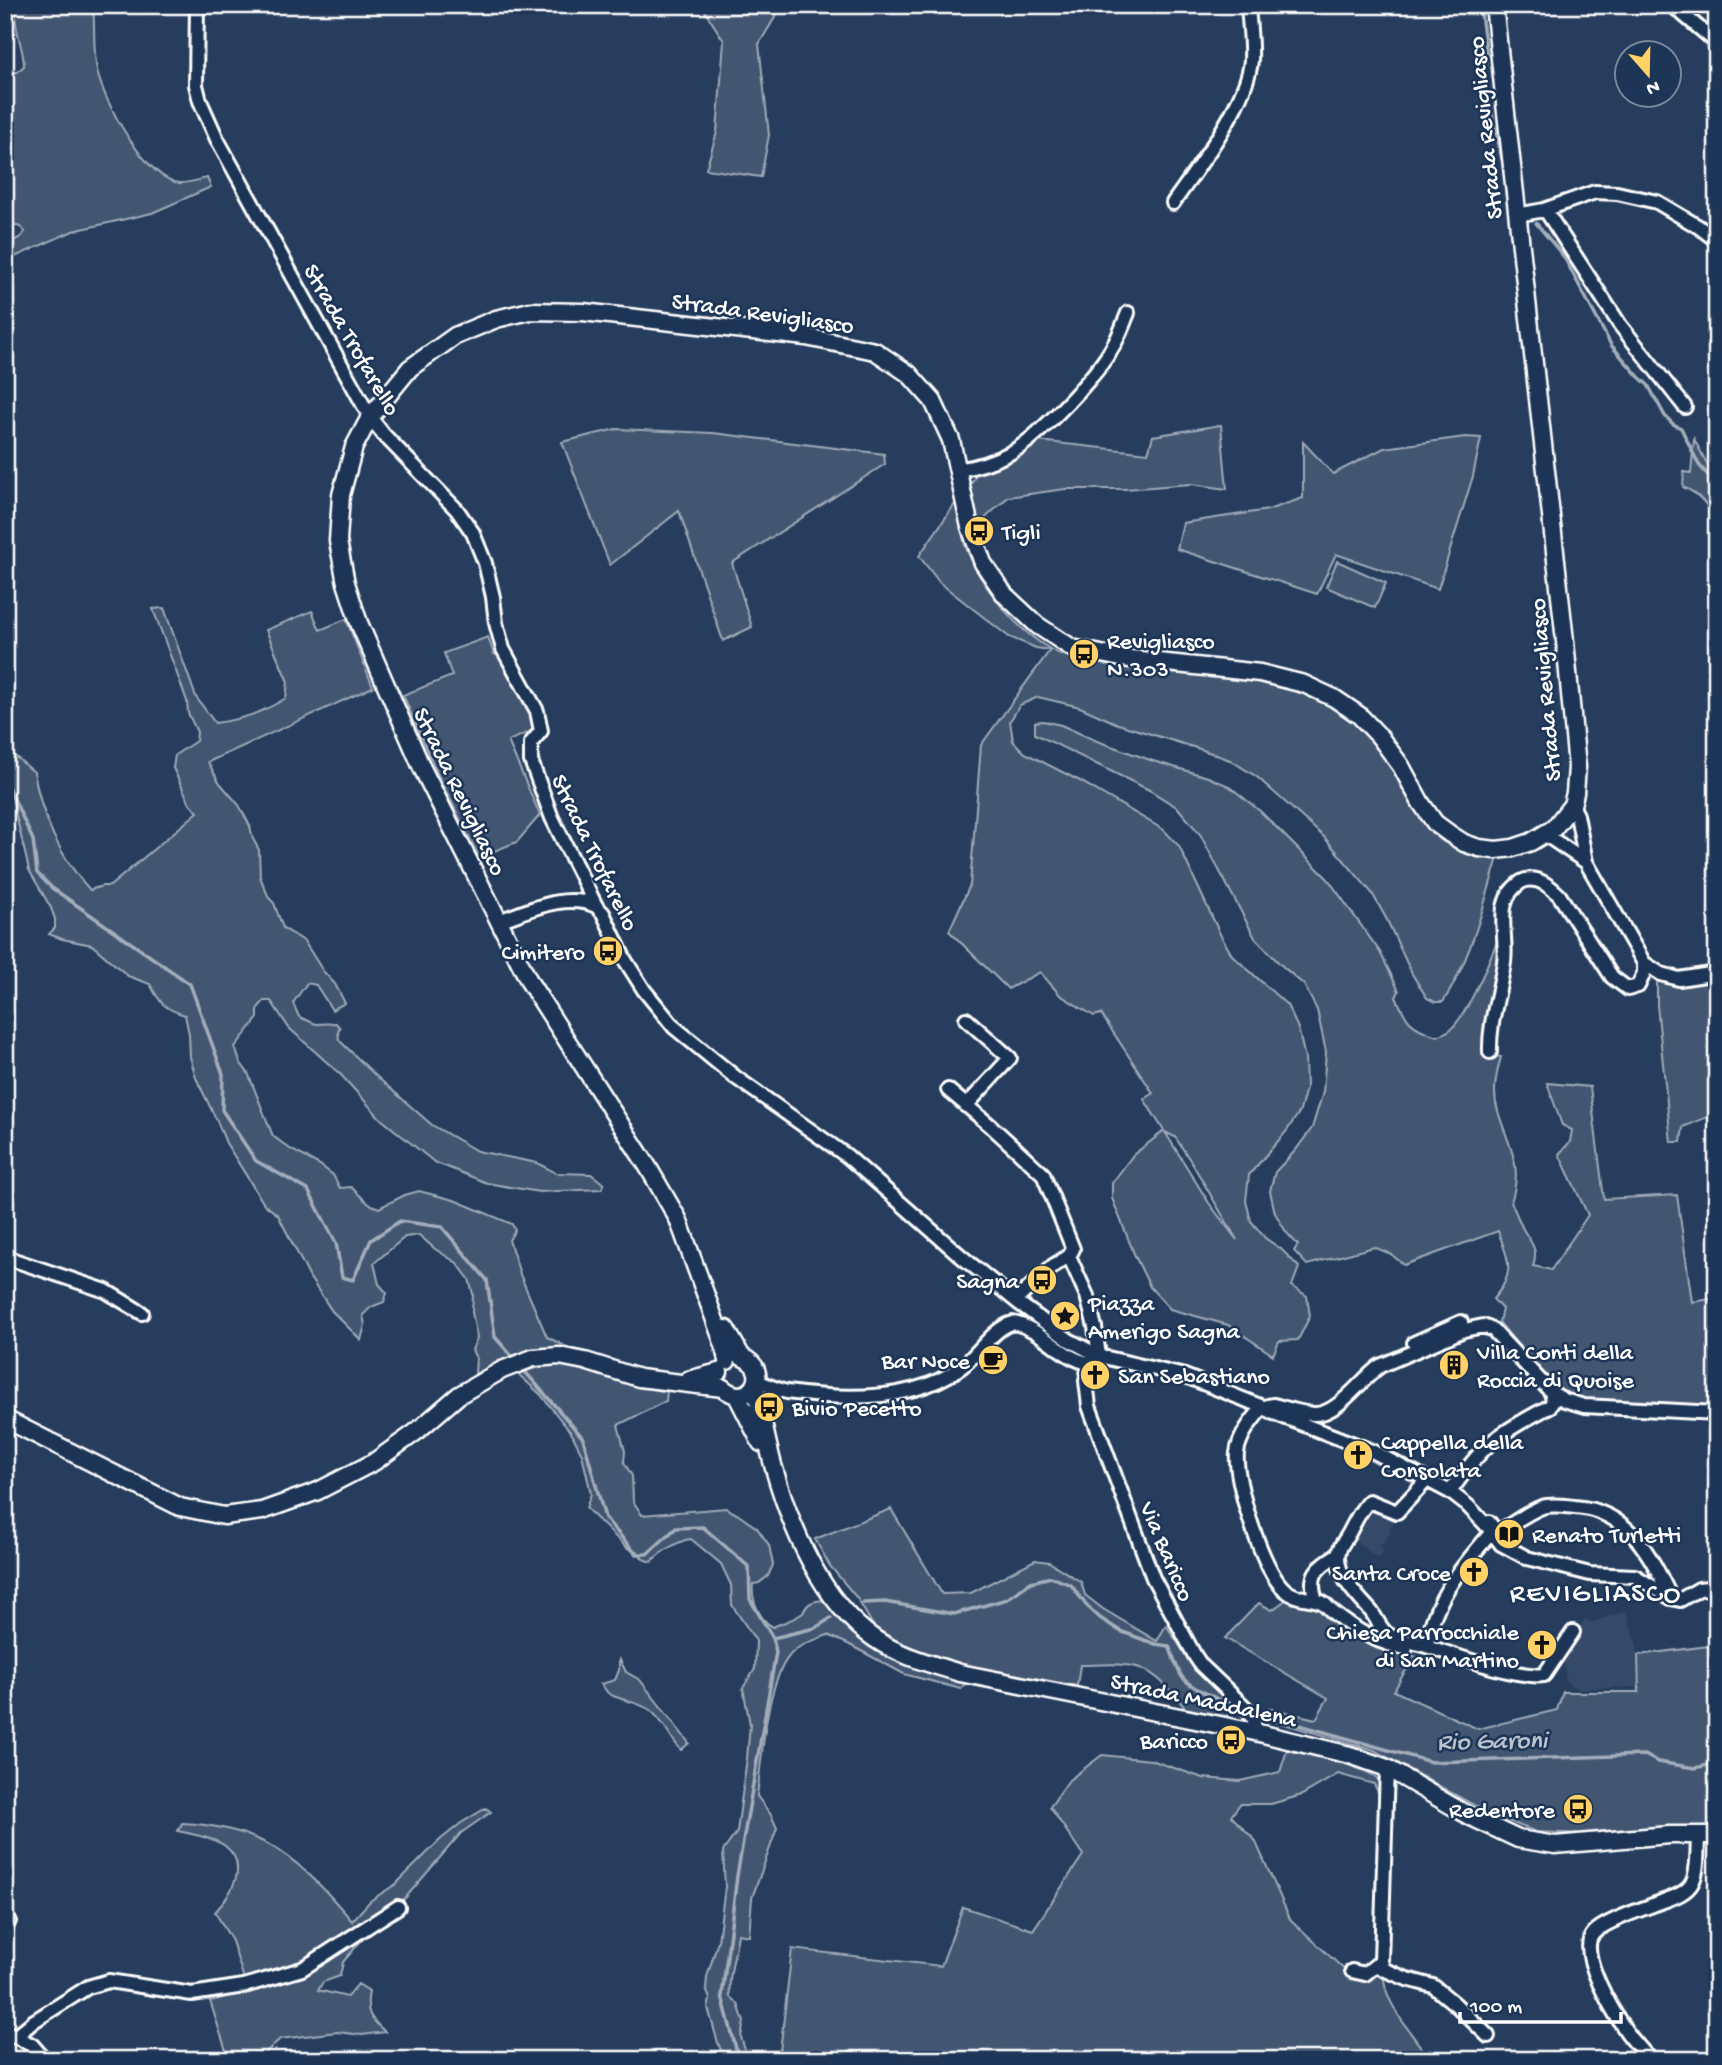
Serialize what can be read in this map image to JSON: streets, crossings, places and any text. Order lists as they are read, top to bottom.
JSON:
{
  "streets": {
    "street": [
      "Strada Revigliasco",
      "Strada Trofarello",
      "Via Baricco",
      "Strada Maddalena"
    ]
  },
  "crossings": [
    ["Strada Revigliasco", "Strada Trofarello"],
    ["Strada Revigliasco", "Strada Maddalena"],
    ["Via Baricco", "Strada Maddalena"]
  ],
  "districts": ["REVIGLIASCO"],
  "water": ["Rio Garoni"],
  "places": {
    "bus stop": [
      "Tigli",
      "Revigliasco N.303",
      "Cimitero",
      "Sagna",
      "Bivio Pecetto",
      "Baricco",
      "Redentore"
    ],
    "place": ["Piazza Amerigo Sagna"],
    "cafe": ["Bar Noce"],
    "building": ["Villa Conti della Roccia di Quoise"],
    "church": [
      "San Sebastiano",
      "Cappella della Consolata",
      "Santa Croce",
      "Chiesa Parrocchiale di San Martino"
    ],
    "library": ["Renato Turletti"]
  },
  "scale_bar": "100 m",
  "north": "bottom"
}
